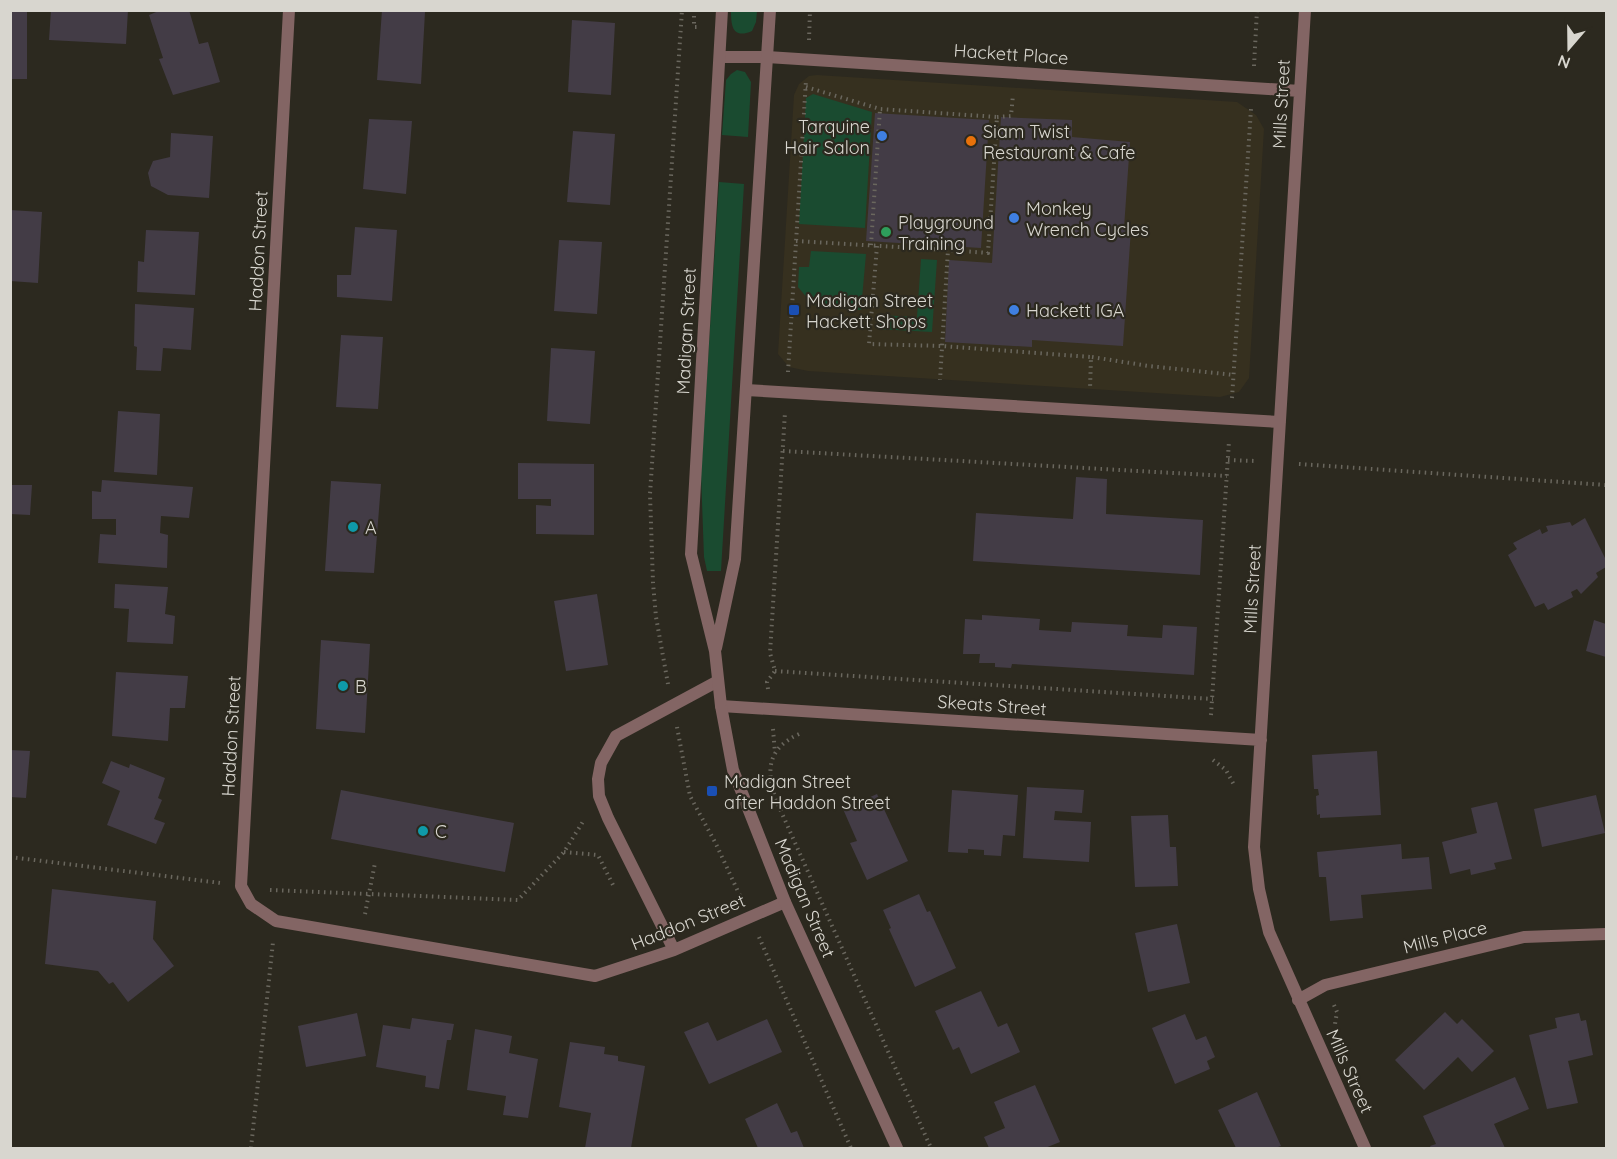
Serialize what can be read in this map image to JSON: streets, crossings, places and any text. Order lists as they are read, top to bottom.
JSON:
{
  "streets": {
    "street": [
      "Hackett Place",
      "Mills Street",
      "Haddon Street",
      "Madigan Street",
      "Skeats Street",
      "Mills Place"
    ]
  },
  "crossings": [
    ["Hackett Place", "Mills Street"],
    ["Hackett Place", "Madigan Street"],
    ["Mills Street", "Skeats Street"],
    ["Mills Street", "Mills Place"],
    ["Haddon Street", "Madigan Street"],
    ["Madigan Street", "Skeats Street"]
  ],
  "places": {
    "other": [
      "Tarquine Hair Salon",
      "Siam Twist Restaurant & Cafe",
      "Monkey Wrench Cycles",
      "Playground Training",
      "Hackett IGA",
      "A",
      "B",
      "C"
    ],
    "transit": ["Madigan Street Hackett Shops", "Madigan Street after Haddon Street"]
  },
  "north": "bottom"
}
